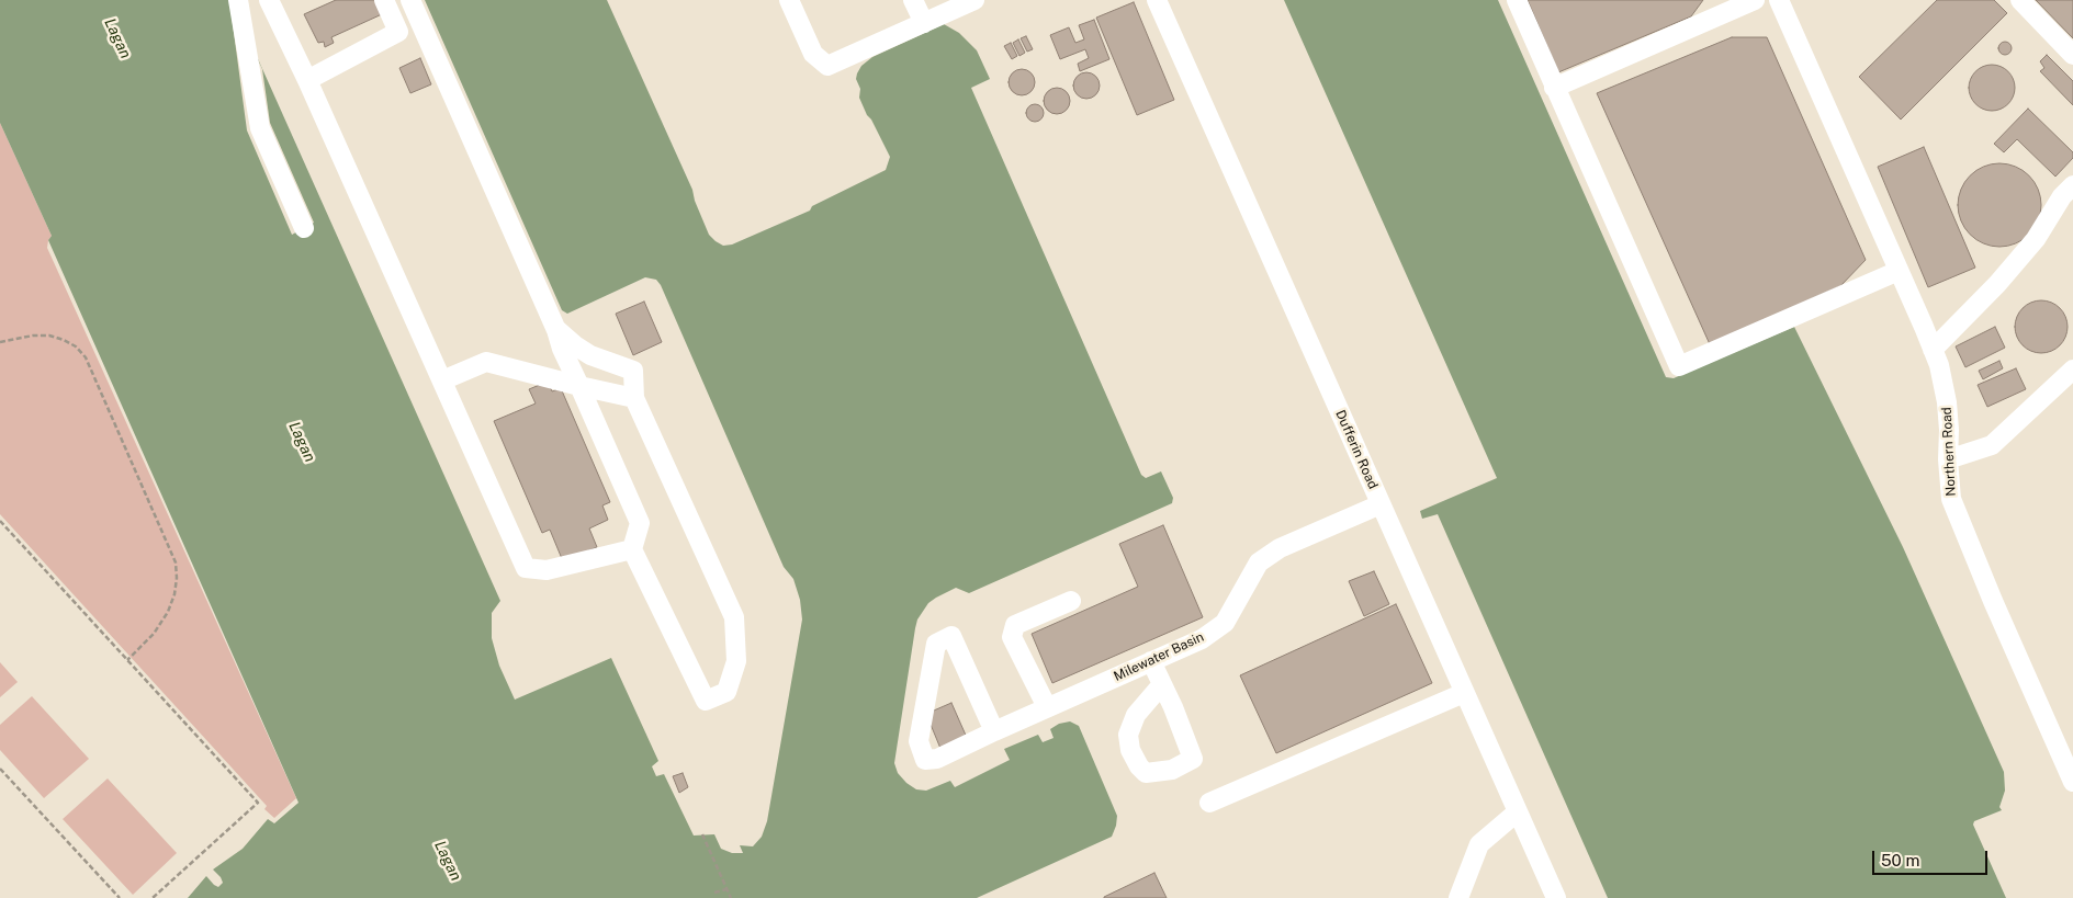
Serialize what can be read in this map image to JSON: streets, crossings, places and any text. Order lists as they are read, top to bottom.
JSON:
{
  "streets": {
    "street": ["Dufferin Road", "Northern Road", "Milewater Basin"]
  },
  "crossings": [
    ["Dufferin Road", "Milewater Basin"]
  ],
  "water": ["Lagan"],
  "scale_bar": "50 m"
}
